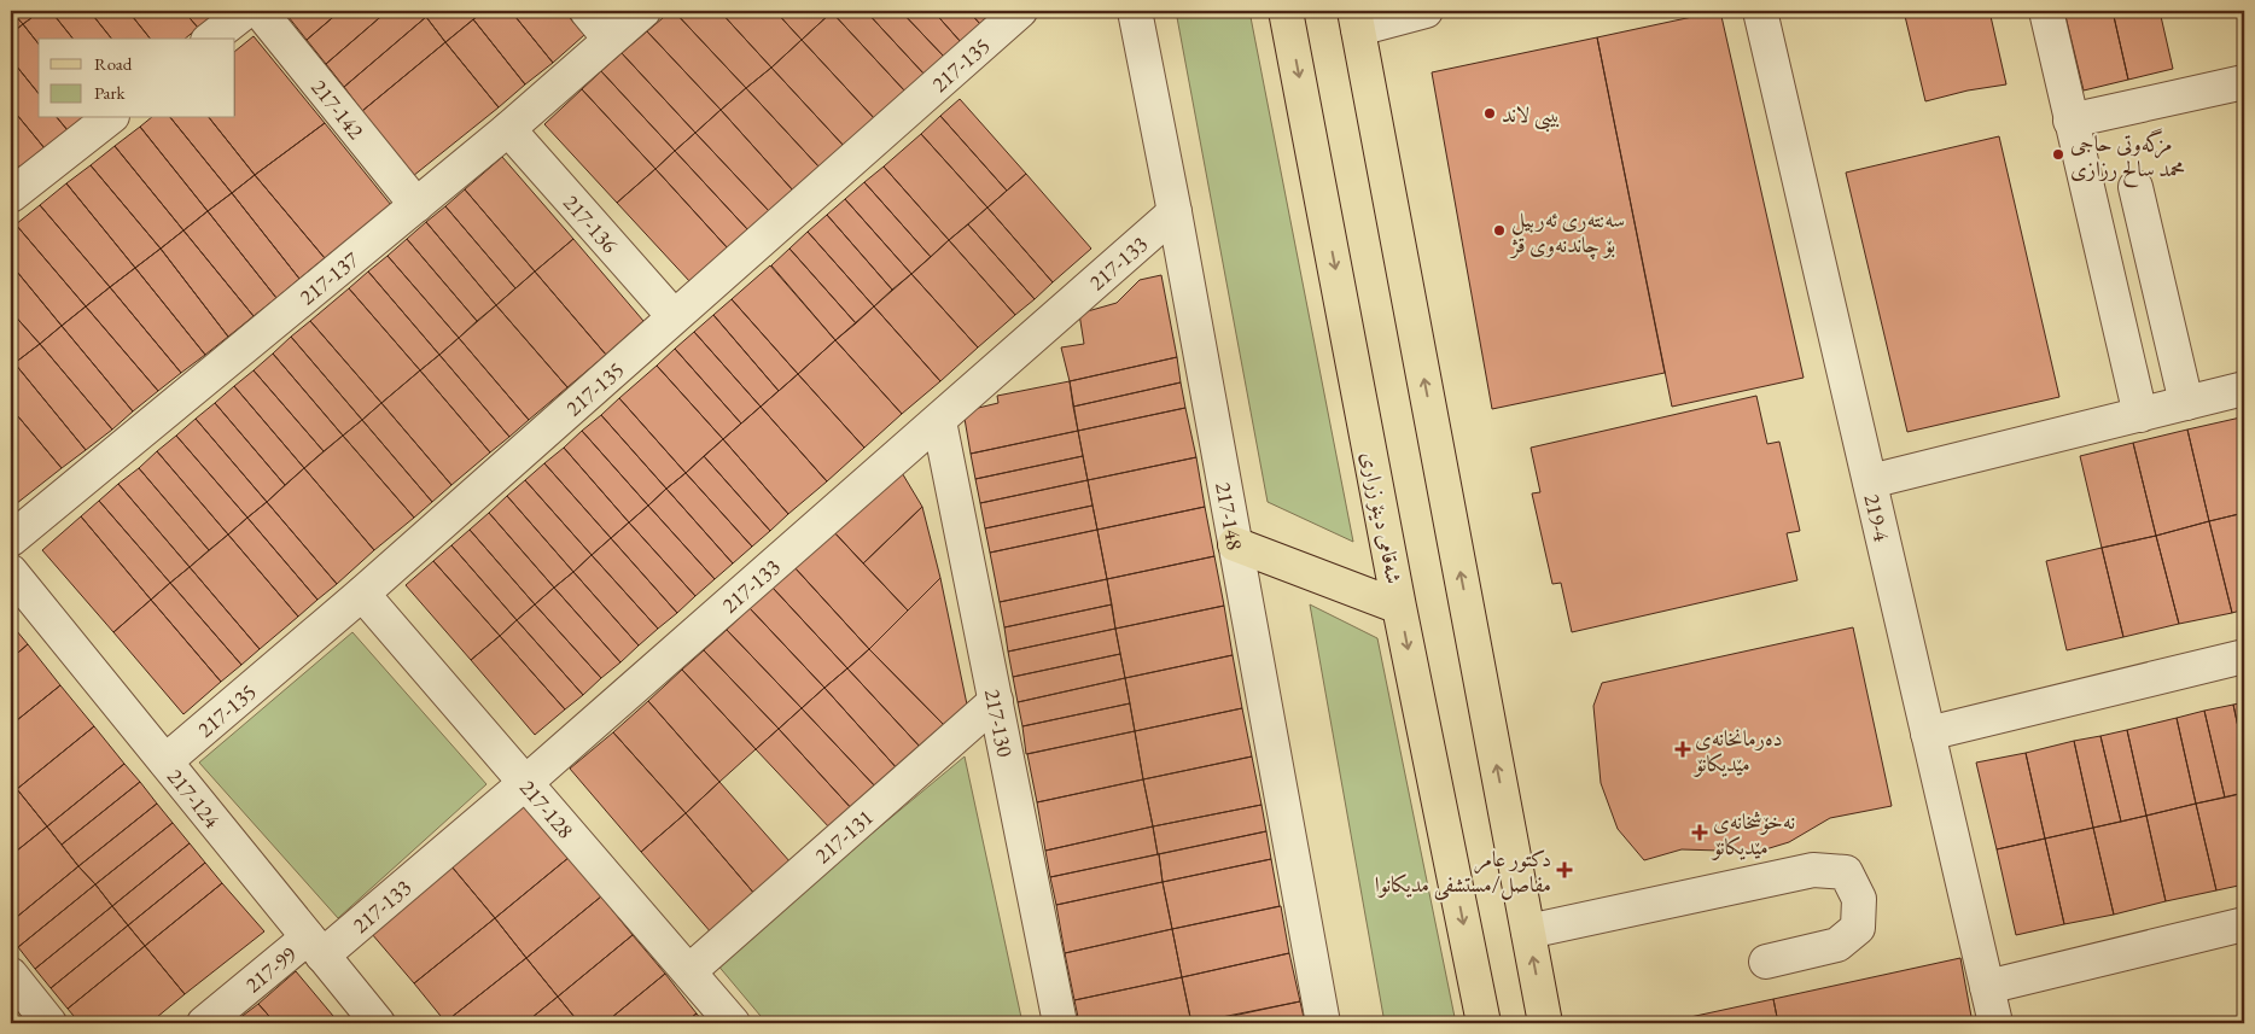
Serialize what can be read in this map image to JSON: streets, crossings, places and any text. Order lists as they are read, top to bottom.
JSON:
{
  "streets": {
    "main road": ["شەقامی دینۆ زراری"],
    "street": [
      "217-135",
      "217-142",
      "217-136",
      "217-133",
      "217-137",
      "217-148",
      "219-4",
      "217-130",
      "217-124",
      "217-128",
      "217-131",
      "217-99"
    ]
  },
  "crossings": [
    ["217-135", "217-136"],
    ["217-135", "217-124"],
    ["217-135", "217-128"],
    ["217-142", "217-137"],
    ["217-136", "217-137"],
    ["217-133", "217-148"],
    ["217-133", "217-130"],
    ["217-133", "217-124"],
    ["217-133", "217-128"],
    ["217-133", "217-99"],
    ["217-130", "217-131"],
    ["217-124", "217-99"],
    ["217-128", "217-131"]
  ],
  "places": {
    "other": ["بيبى لاند", "مزگەوتی حاجی محمد سالح رزازی", "سەنتەری ئەربیل بۆ چاندنەوی قژ"],
    "health": ["دەرمانخانەی مێدیکانۆ", "نەخۆشخانەی مێدیکانۆ", "دكتور عامر مفاصل/مستشفى مديكانوا"]
  },
  "legend": ["Road", "Park"]
}
